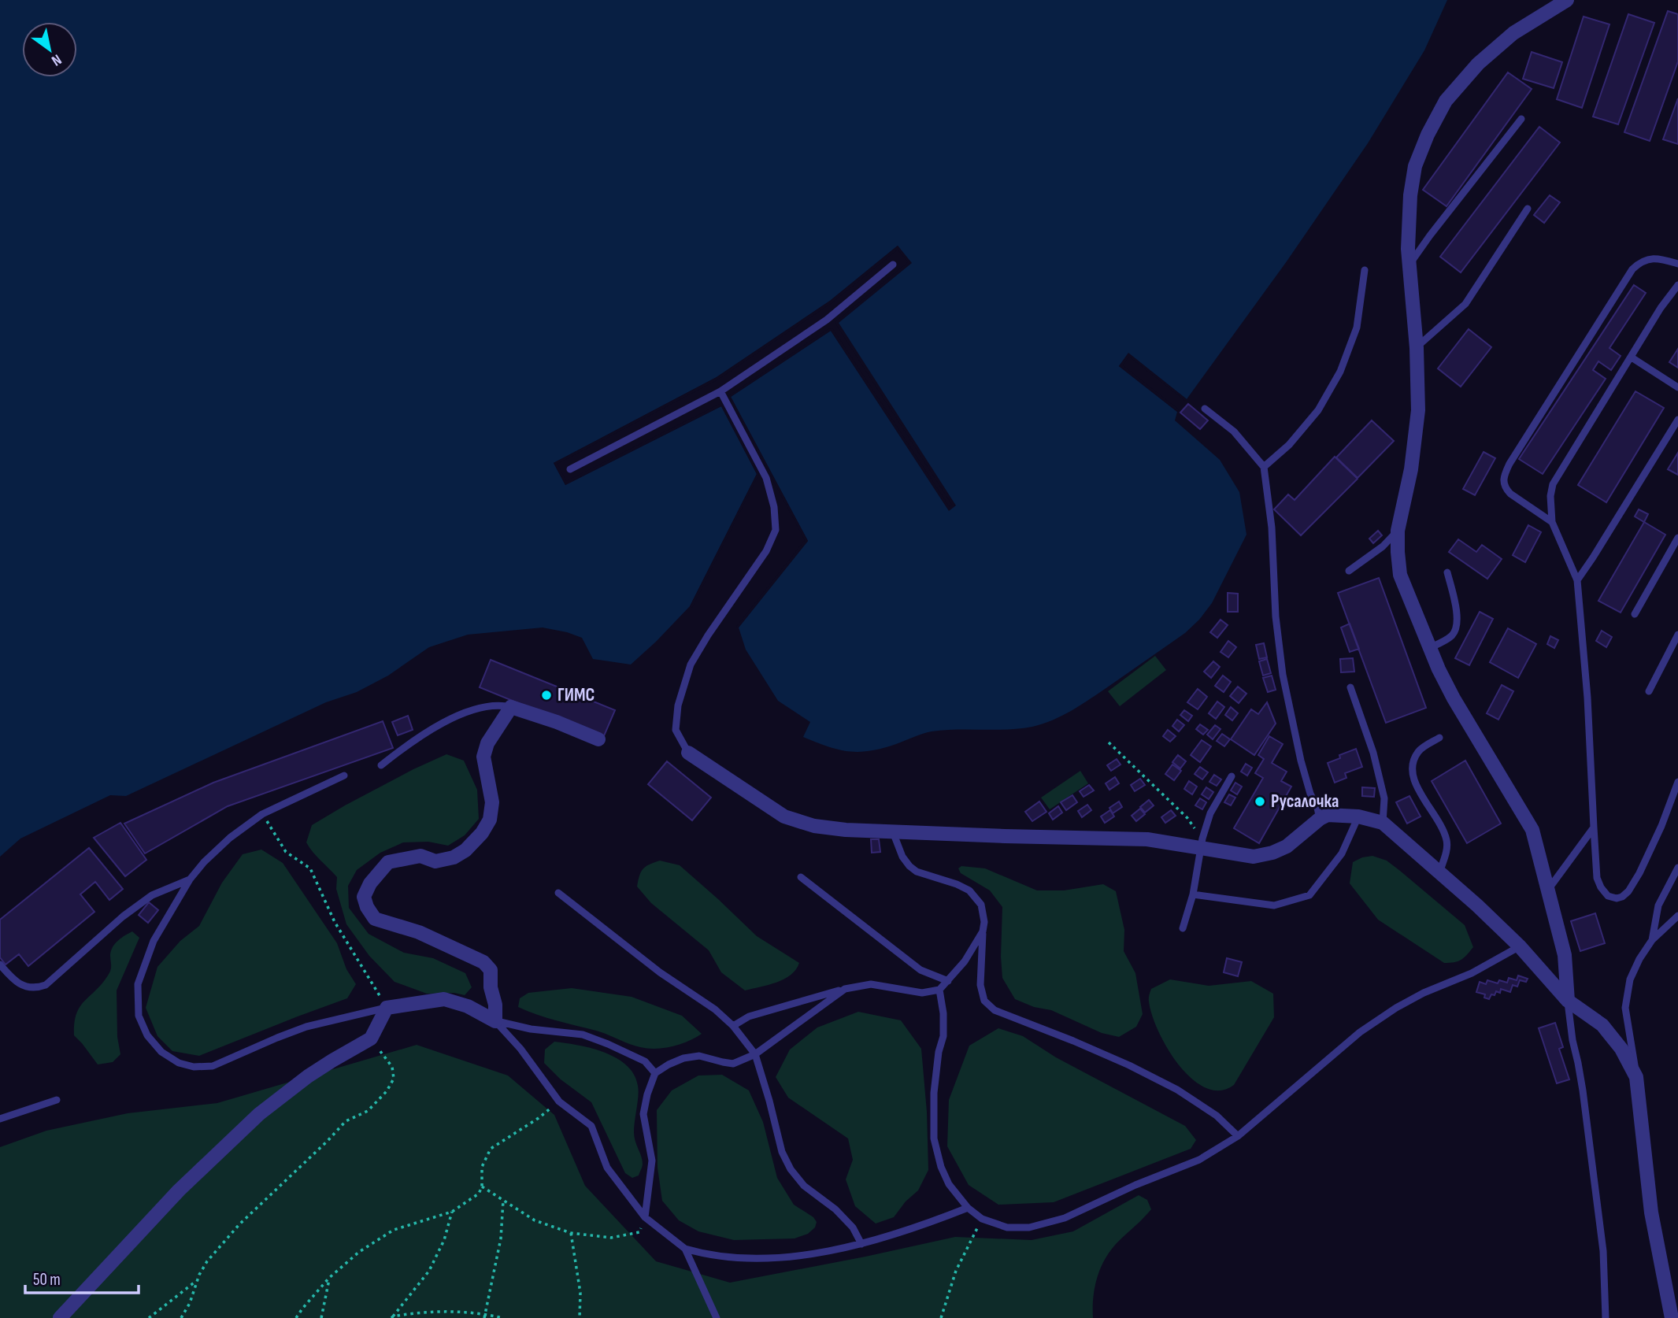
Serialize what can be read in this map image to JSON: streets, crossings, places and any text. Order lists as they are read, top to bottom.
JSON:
{
  "places": ["ГИМС", "Русалочка"],
  "scale_bar": "50 m",
  "north": "bottom right"
}
